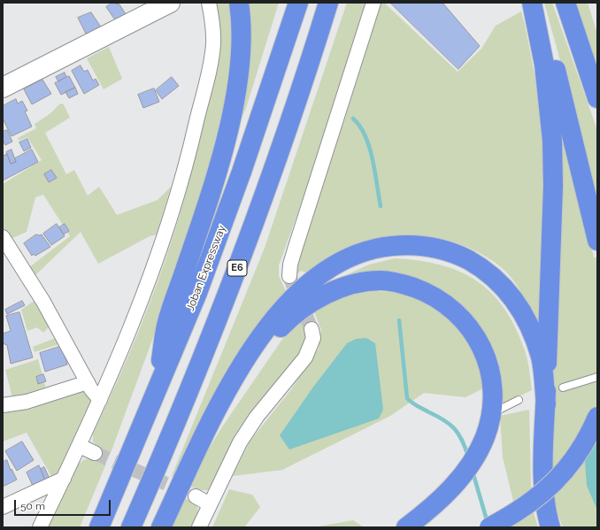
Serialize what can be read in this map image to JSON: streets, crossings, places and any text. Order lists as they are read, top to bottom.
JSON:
{
  "streets": {
    "highway": ["Joban Expressway", "E6"]
  },
  "scale_bar": "50 m"
}
